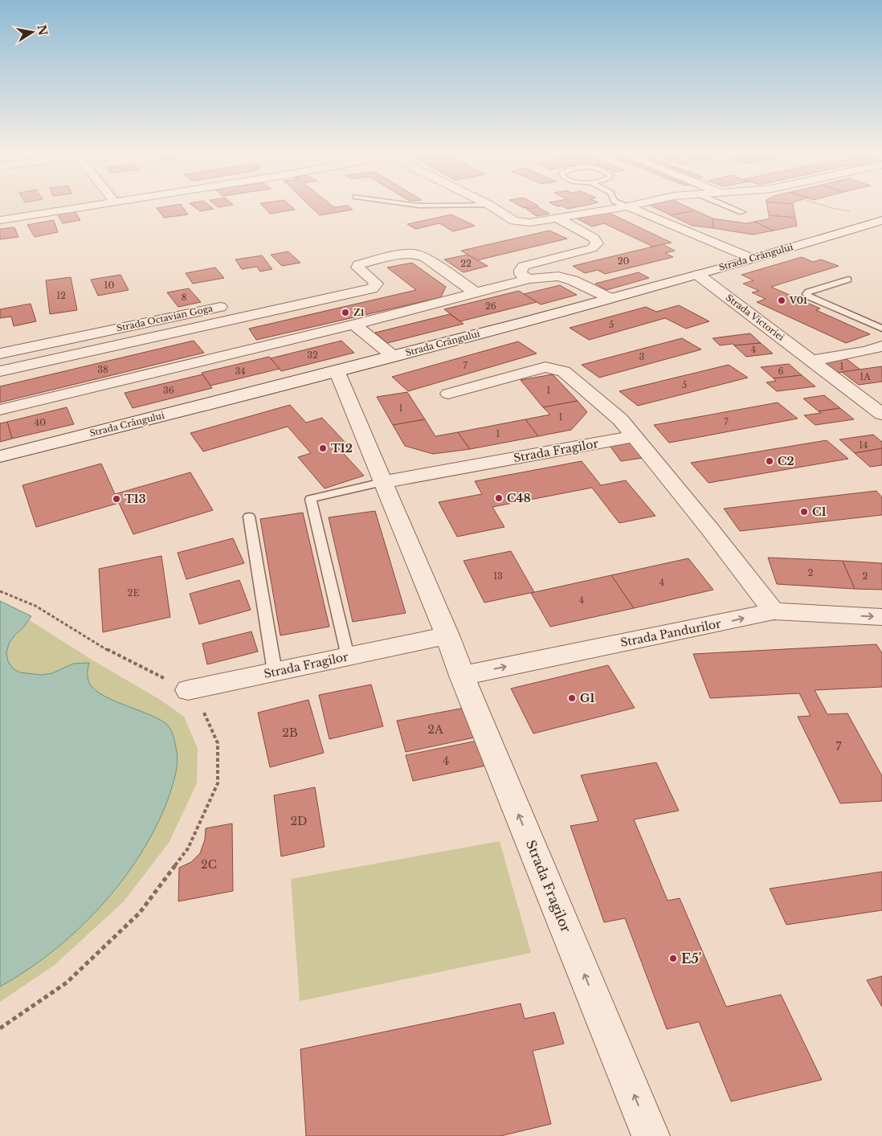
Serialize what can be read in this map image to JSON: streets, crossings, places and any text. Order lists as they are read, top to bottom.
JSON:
{
  "streets": {
    "street": [
      "Strada Crângului",
      "Strada Victoriei",
      "Strada Octavian Goga",
      "Strada Fragilor",
      "Strada Pandurilor"
    ]
  },
  "crossings": [
    ["Strada Crângului", "Strada Victoriei"],
    ["Strada Crângului", "Strada Fragilor"],
    ["Strada Fragilor", "Strada Pandurilor"]
  ],
  "one_way": ["Strada Fragilor", "Strada Pandurilor"],
  "places": [
    "V01",
    "Z1",
    "T12",
    "C2",
    "C48",
    "T13",
    "C1",
    "G1",
    "E5'"
  ],
  "house_numbers": [
    "20",
    "22",
    "10",
    "12",
    "8",
    "26",
    "5",
    "4",
    "32",
    "3",
    "7",
    "1",
    "38",
    "34",
    "6",
    "1A",
    "5",
    "36",
    "1",
    "1",
    "1",
    "7",
    "40",
    "1",
    "14",
    "2",
    "13",
    "2",
    "4",
    "2E",
    "4",
    "2A",
    "2B",
    "7",
    "4",
    "2D",
    "2C"
  ],
  "north": "right"
}
